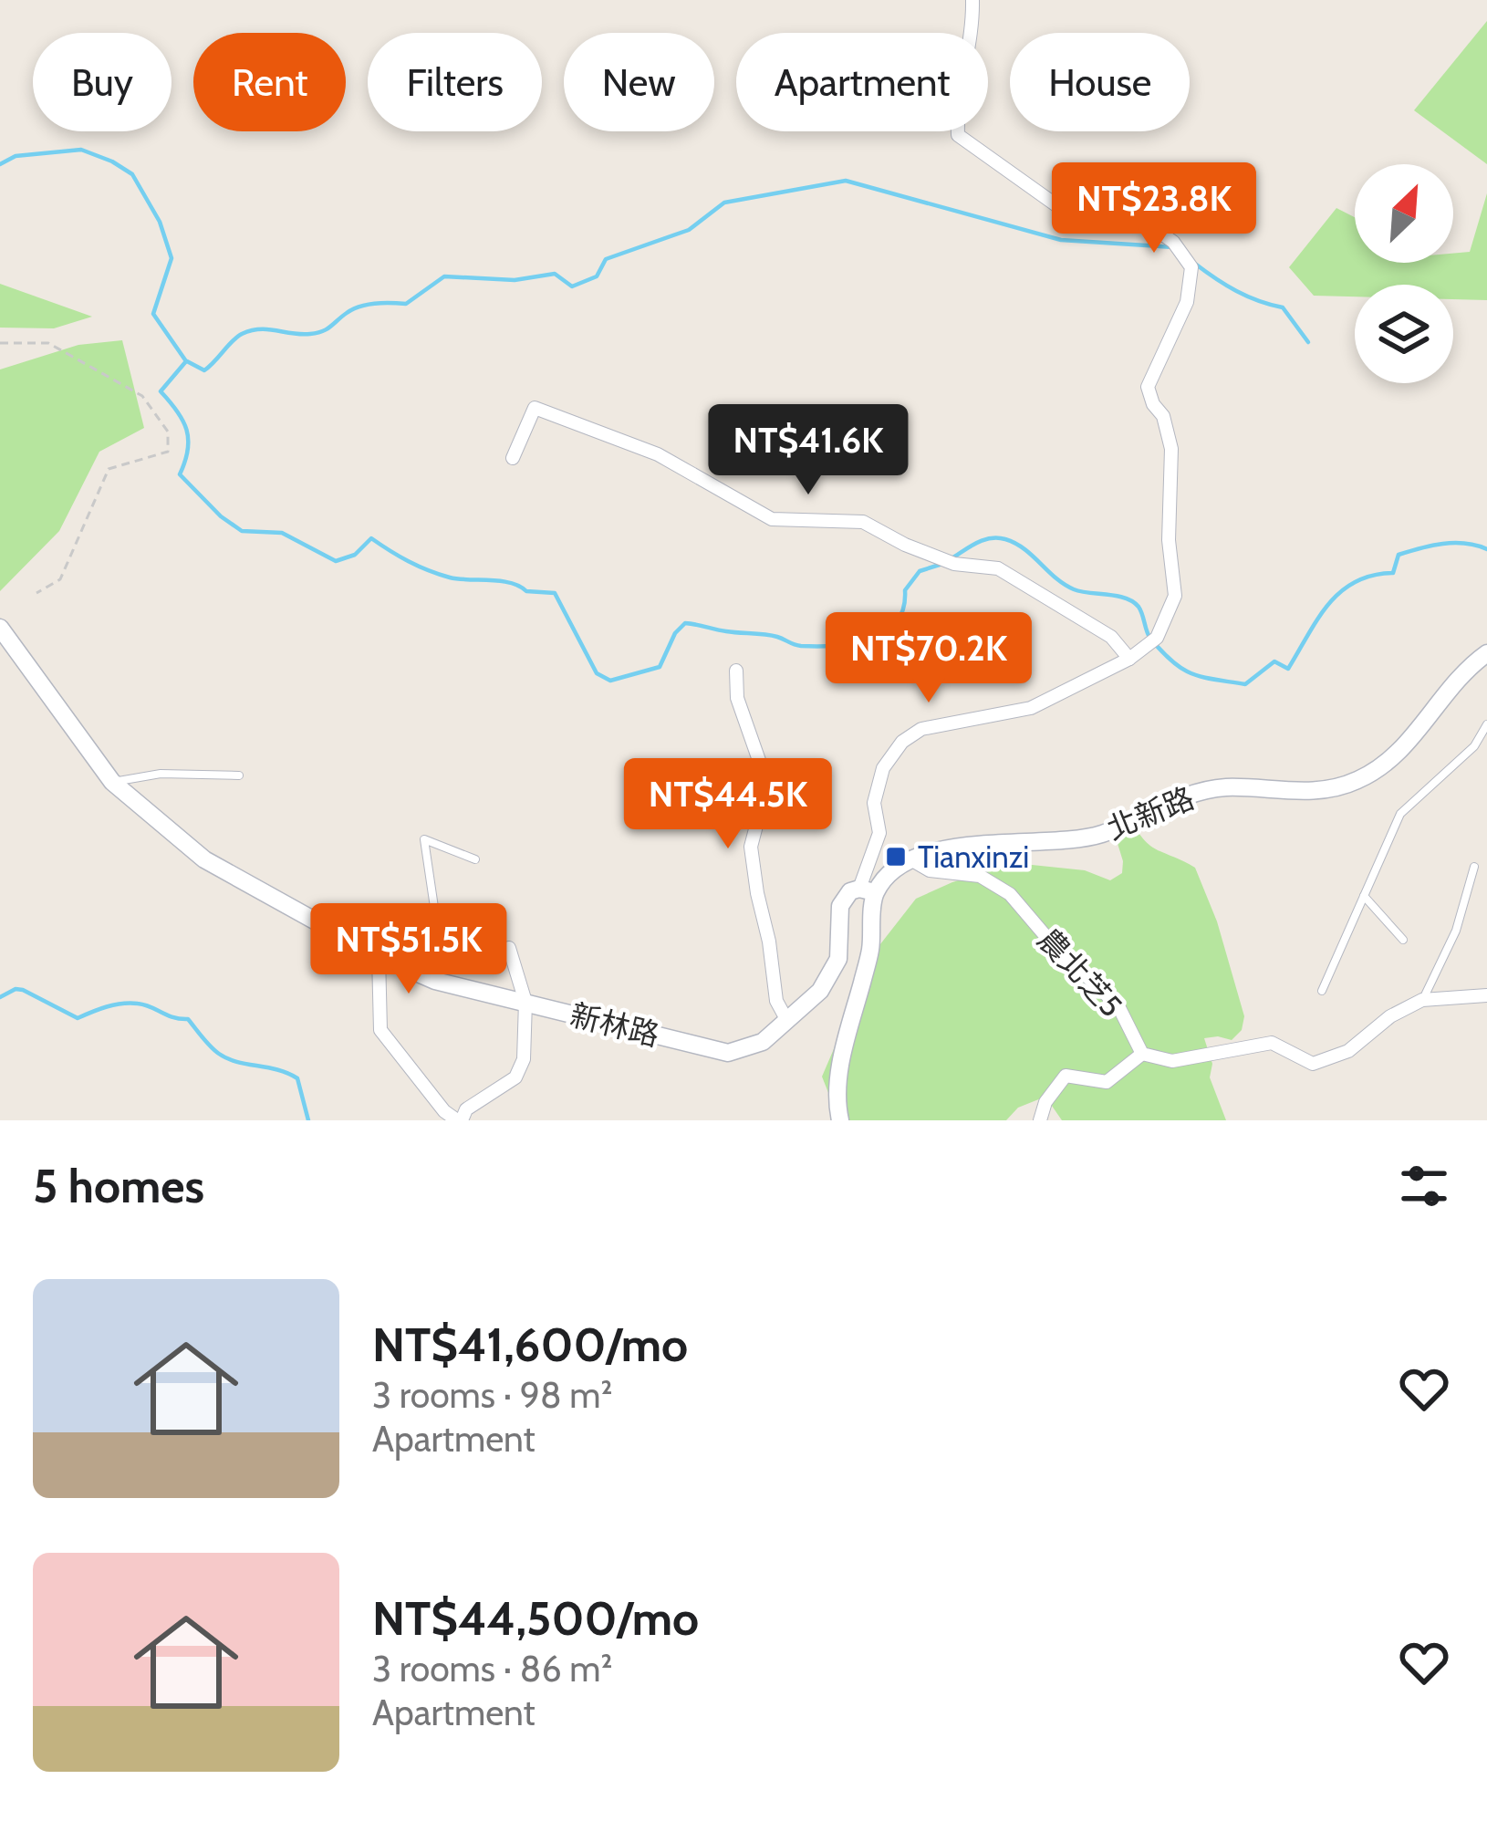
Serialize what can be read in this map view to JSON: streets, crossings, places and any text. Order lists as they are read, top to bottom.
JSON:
{
  "streets": {
    "street": ["北新路", "農北芝5", "新林路"]
  },
  "crossings": [
    ["北新路", "農北芝5"],
    ["北新路", "新林路"]
  ],
  "places": {
    "transit": ["Tianxinzi"]
  },
  "north": "top right",
  "page": {
    "chip": [
      "Buy",
      "Rent",
      "Filters",
      "New",
      "Apartment",
      "House"
    ],
    "price": [
      "NT$23.8K",
      "NT$41.6K",
      "NT$70.2K",
      "NT$44.5K",
      "NT$51.5K"
    ],
    "heading": "5 homes",
    "list": [
      {
        "name": "NT$41,600/mo",
        "note": "3 rooms · 98 m² · Apartment"
      },
      {
        "name": "NT$44,500/mo",
        "note": "3 rooms · 86 m² · Apartment"
      }
    ]
  }
}
